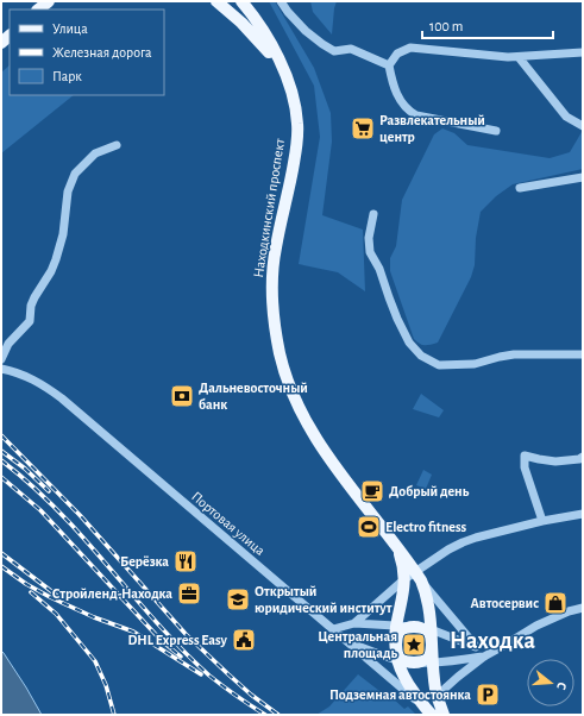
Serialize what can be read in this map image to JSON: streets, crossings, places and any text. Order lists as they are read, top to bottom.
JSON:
{
  "streets": {
    "main road": ["Находкинский проспект"],
    "street": ["Портовая улица"]
  },
  "crossings": [
    ["Находкинский проспект", "Портовая улица"]
  ],
  "districts": ["Находка"],
  "places": {
    "supermarket": ["Развлекательный центр"],
    "bank": ["Дальневосточный банк"],
    "cafe": ["Добрый день"],
    "sports": ["Electro fitness"],
    "restaurant": ["Берёзка"],
    "office": ["Стройленд-Находка"],
    "school or university": ["Открытый юридический институт"],
    "shop": ["Автосервис"],
    "public building": ["DHL Express Easy"],
    "place": ["Центральная площадь"],
    "parking": ["Подземная автостоянка"]
  },
  "legend": ["Улица", "Железная дорога", "Парк"],
  "scale_bar": "100 m",
  "north": "right"
}
